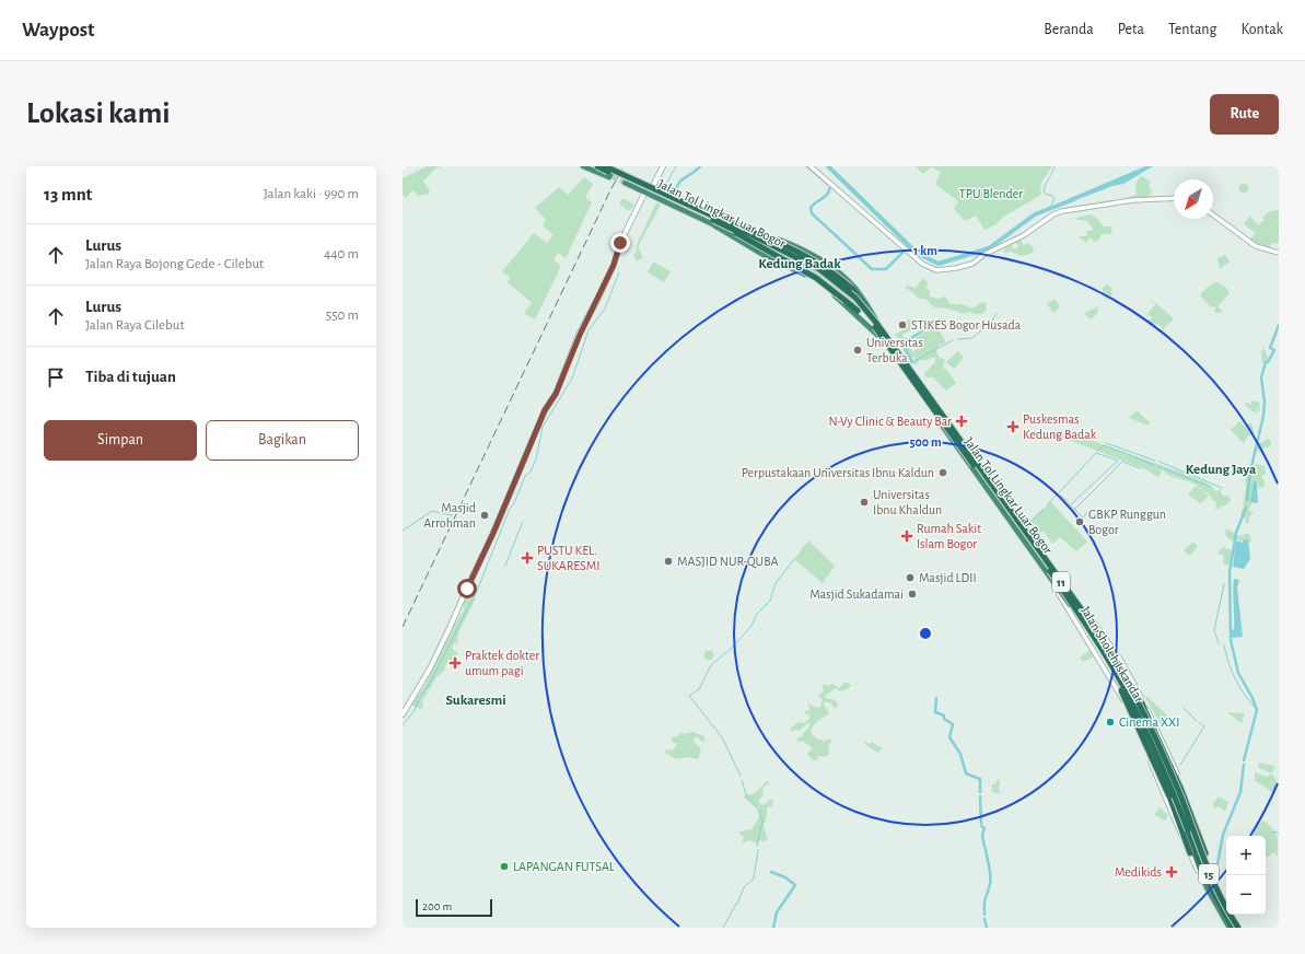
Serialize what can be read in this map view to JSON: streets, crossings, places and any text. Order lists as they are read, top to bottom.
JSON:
{
  "streets": {
    "highway": [
      "Jalan Tol Lingkar Luar Bogor",
      "11",
      "Jalan Sholeh Iskandar",
      "15"
    ]
  },
  "crossings": [
    ["Jalan Tol Lingkar Luar Bogor", "Jalan Sholeh Iskandar"]
  ],
  "districts": ["Kedung Badak", "Kedung Jaya", "Sukaresmi"],
  "parks": ["TPU Blender"],
  "places": {
    "other": [
      "STIKES Bogor Husada",
      "Universitas Terbuka",
      "Perpustakaan Universitas Ibnu Kaldun",
      "Universitas Ibnu Khaldun",
      "Masjid Arrohman",
      "GBKP Runggun Bogor",
      "MASJID NUR-QUBA",
      "Masjid LDII",
      "Masjid Sukadamai",
      "Cinema XXI",
      "LAPANGAN FUTSAL"
    ],
    "health": [
      "N-Vy Clinic & Beauty Bar",
      "Puskesmas Kedung Badak",
      "Rumah Sakit Islam Bogor",
      "PUSTU KEL. SUKARESMI",
      "Praktek dokter umum pagi",
      "Medikids"
    ]
  },
  "scale_bar": "200 m",
  "north": "bottom left",
  "page": {
    "header": "Waypost",
    "nav": [
      "Beranda",
      "Peta",
      "Tentang",
      "Kontak"
    ],
    "buttons": [
      "Rute",
      ["Simpan", "Bagikan"]
    ],
    "title": "Lokasi kami",
    "heading": ["13 mnt", "Jalan kaki · 990 m"],
    "list": [
      ["Lurus", "Jalan Raya Bojong Gede - Cilebut", "440 m"],
      ["Lurus", "Jalan Raya Cilebut", "550 m"],
      "Tiba di tujuan"
    ],
    "map_buttons": ["+", "−"],
    "scale": "200 m"
  },
  "rings": ["1 km", "500 m"]
}
